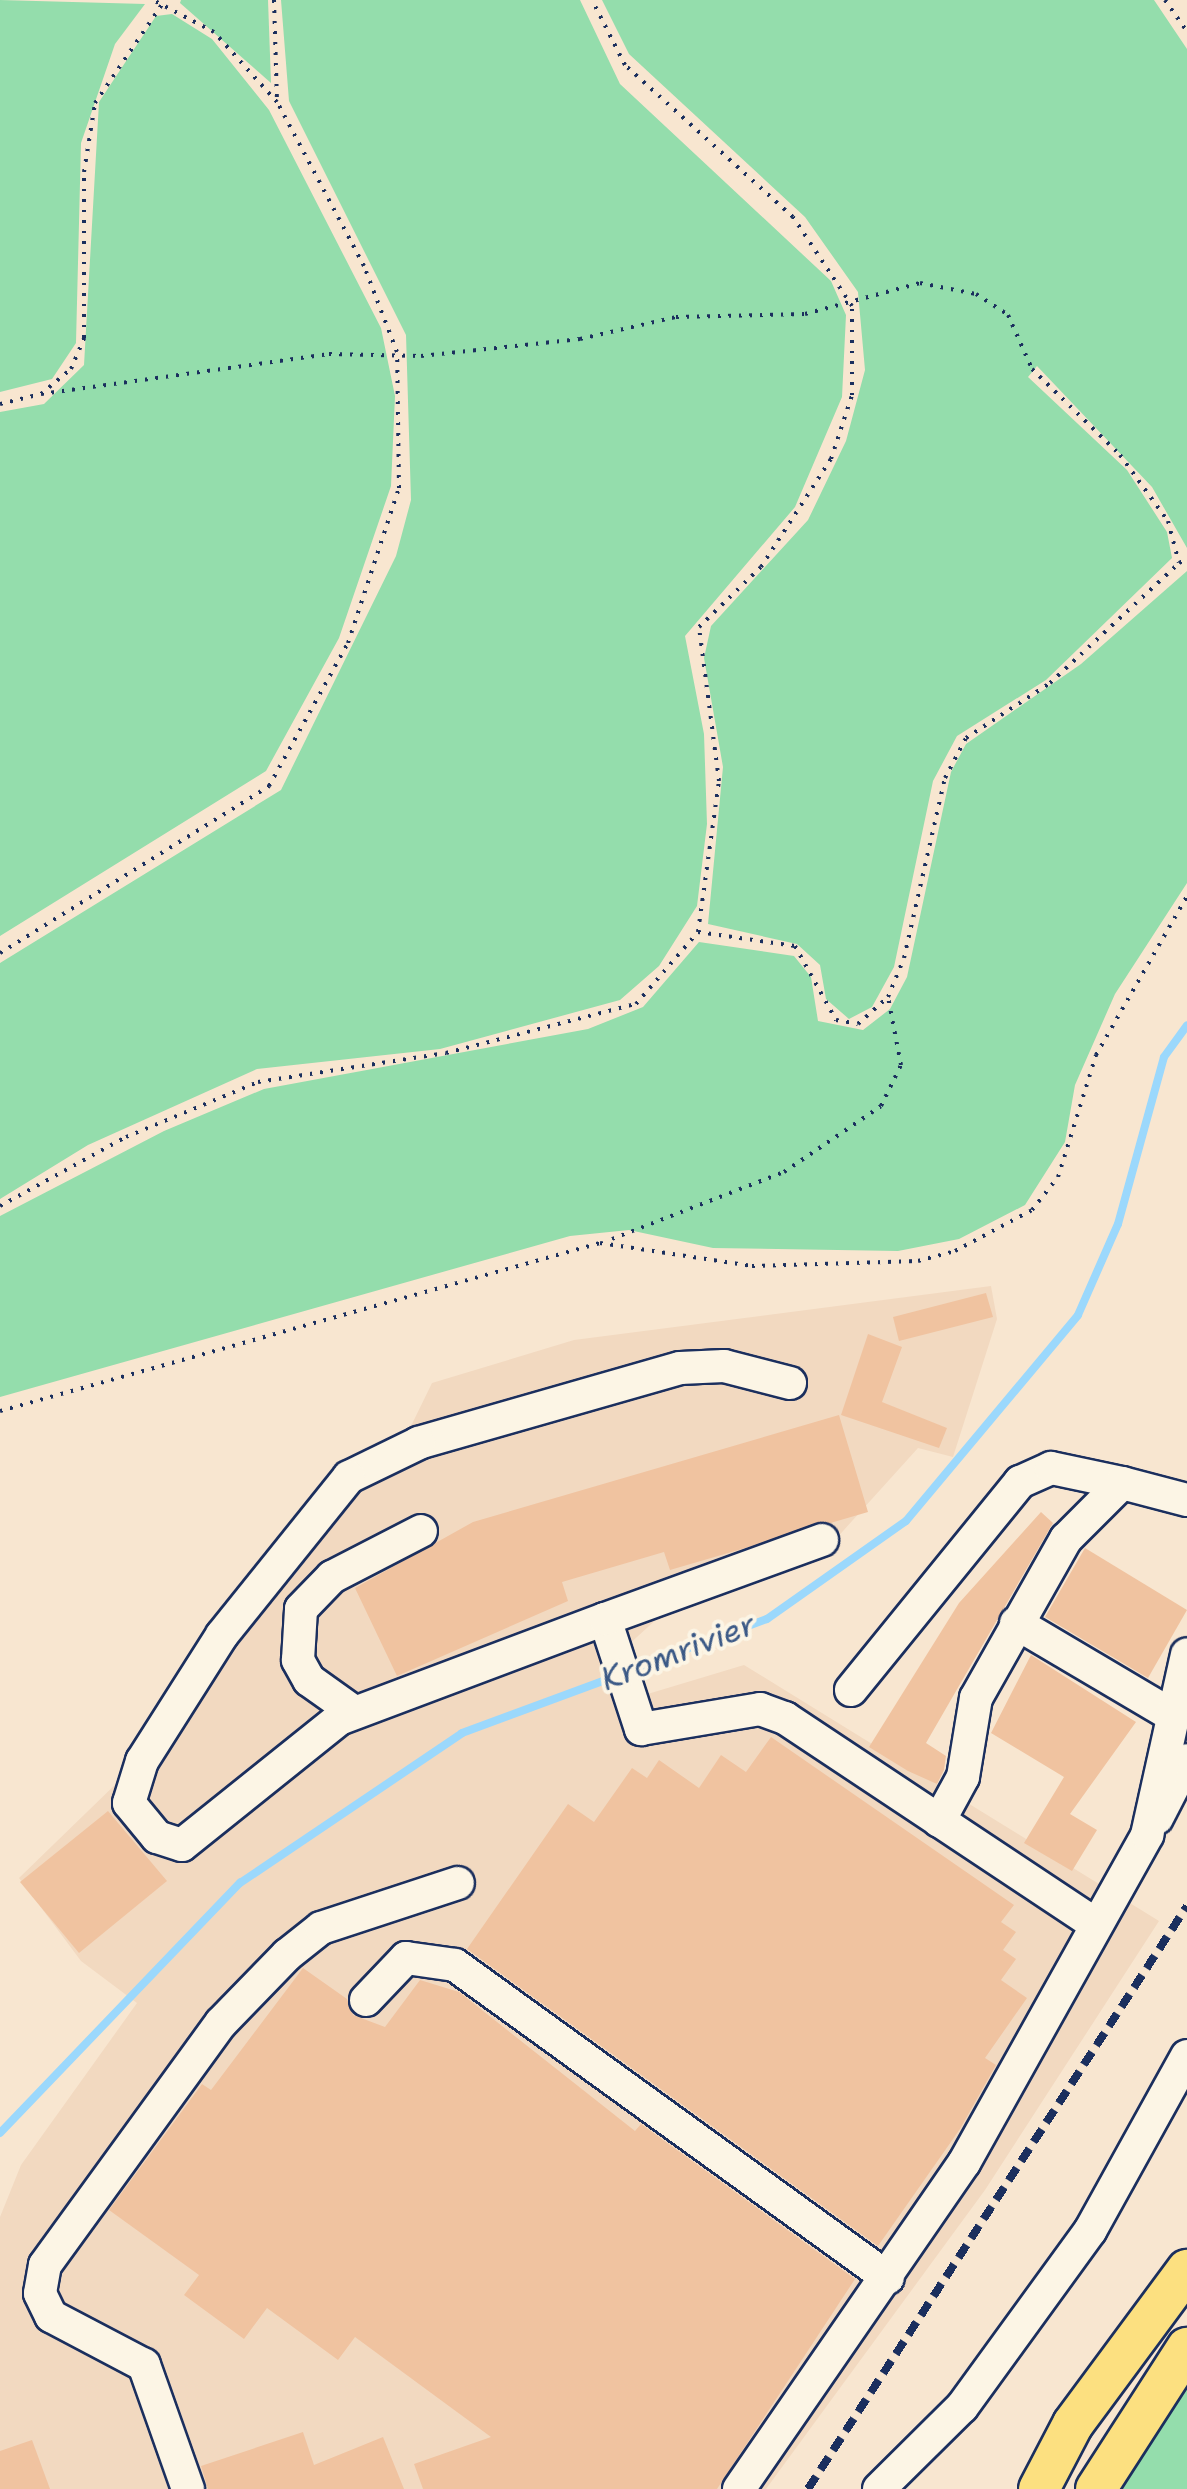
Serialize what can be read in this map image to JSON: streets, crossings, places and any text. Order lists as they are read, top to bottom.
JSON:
{
  "water": ["Kromrivier"]
}
